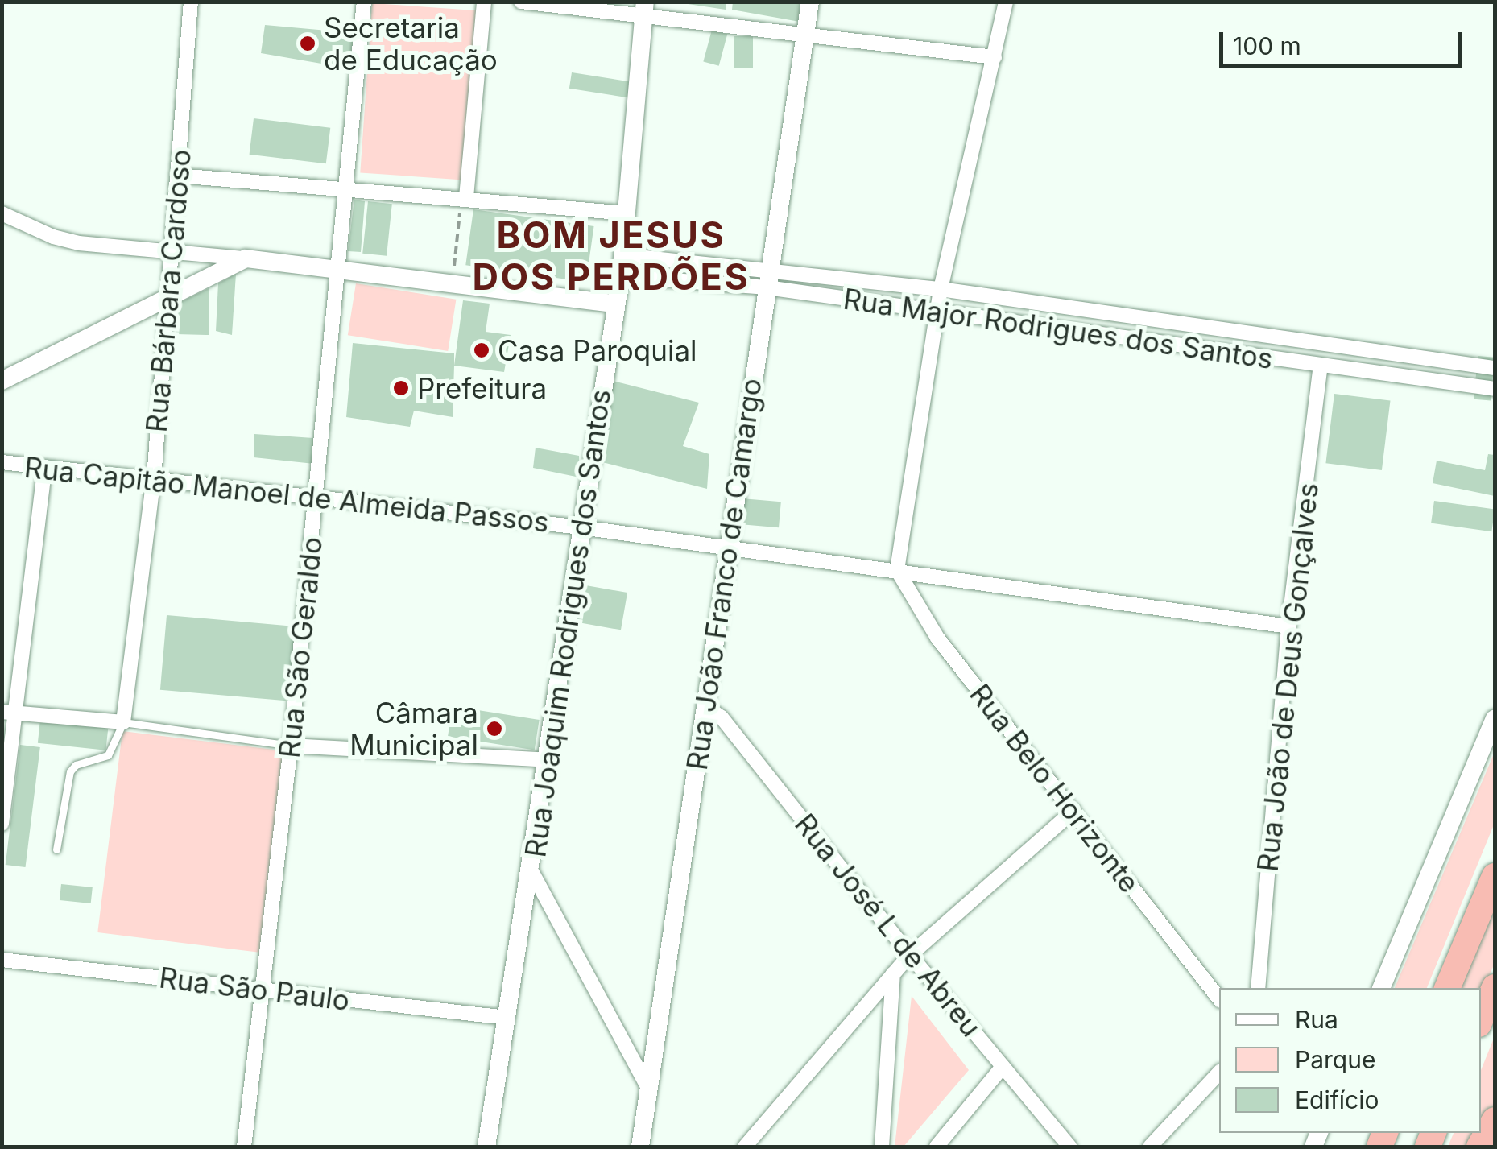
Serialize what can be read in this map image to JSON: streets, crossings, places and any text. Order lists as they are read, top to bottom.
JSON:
{
  "streets": {
    "street": [
      "Rua Bárbara Cardoso",
      "Rua Major Rodrigues dos Santos",
      "Rua Capitão Manoel de Almeida Passos",
      "Rua João Franco de Camargo",
      "Rua Joaquim Rodrigues dos Santos",
      "Rua São Geraldo",
      "Rua João de Deus Gonçalves",
      "Rua Belo Horizonte",
      "Rua José L de Abreu",
      "Rua São Paulo"
    ]
  },
  "crossings": [
    ["Rua Bárbara Cardoso", "Rua Capitão Manoel de Almeida Passos"],
    ["Rua Major Rodrigues dos Santos", "Rua João Franco de Camargo"],
    ["Rua Major Rodrigues dos Santos", "Rua Joaquim Rodrigues dos Santos"],
    ["Rua Major Rodrigues dos Santos", "Rua João de Deus Gonçalves"],
    ["Rua Capitão Manoel de Almeida Passos", "Rua João Franco de Camargo"],
    ["Rua Capitão Manoel de Almeida Passos", "Rua Joaquim Rodrigues dos Santos"],
    ["Rua Capitão Manoel de Almeida Passos", "Rua São Geraldo"],
    ["Rua Capitão Manoel de Almeida Passos", "Rua João de Deus Gonçalves"],
    ["Rua Capitão Manoel de Almeida Passos", "Rua Belo Horizonte"],
    ["Rua João Franco de Camargo", "Rua José L de Abreu"],
    ["Rua Joaquim Rodrigues dos Santos", "Rua São Paulo"],
    ["Rua São Geraldo", "Rua São Paulo"]
  ],
  "districts": ["BOM JESUS DOS PERDÕES"],
  "places": [
    "Secretaria de Educação",
    "Casa Paroquial",
    "Prefeitura",
    "Câmara Municipal"
  ],
  "legend": ["Rua", "Parque", "Edifício"],
  "scale_bar": "100 m"
}
